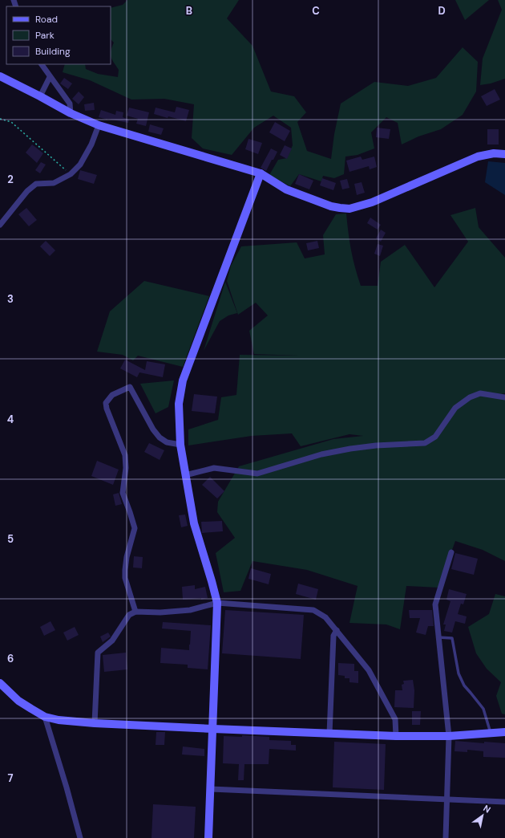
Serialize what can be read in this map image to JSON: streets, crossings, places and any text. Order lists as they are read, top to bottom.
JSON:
{
  "legend": ["Road", "Park", "Building"],
  "north": "top right",
  "grid": {
    "columns": ["B", "C", "D"],
    "rows": [
      "2",
      "3",
      "4",
      "5",
      "6",
      "7"
    ]
  }
}
